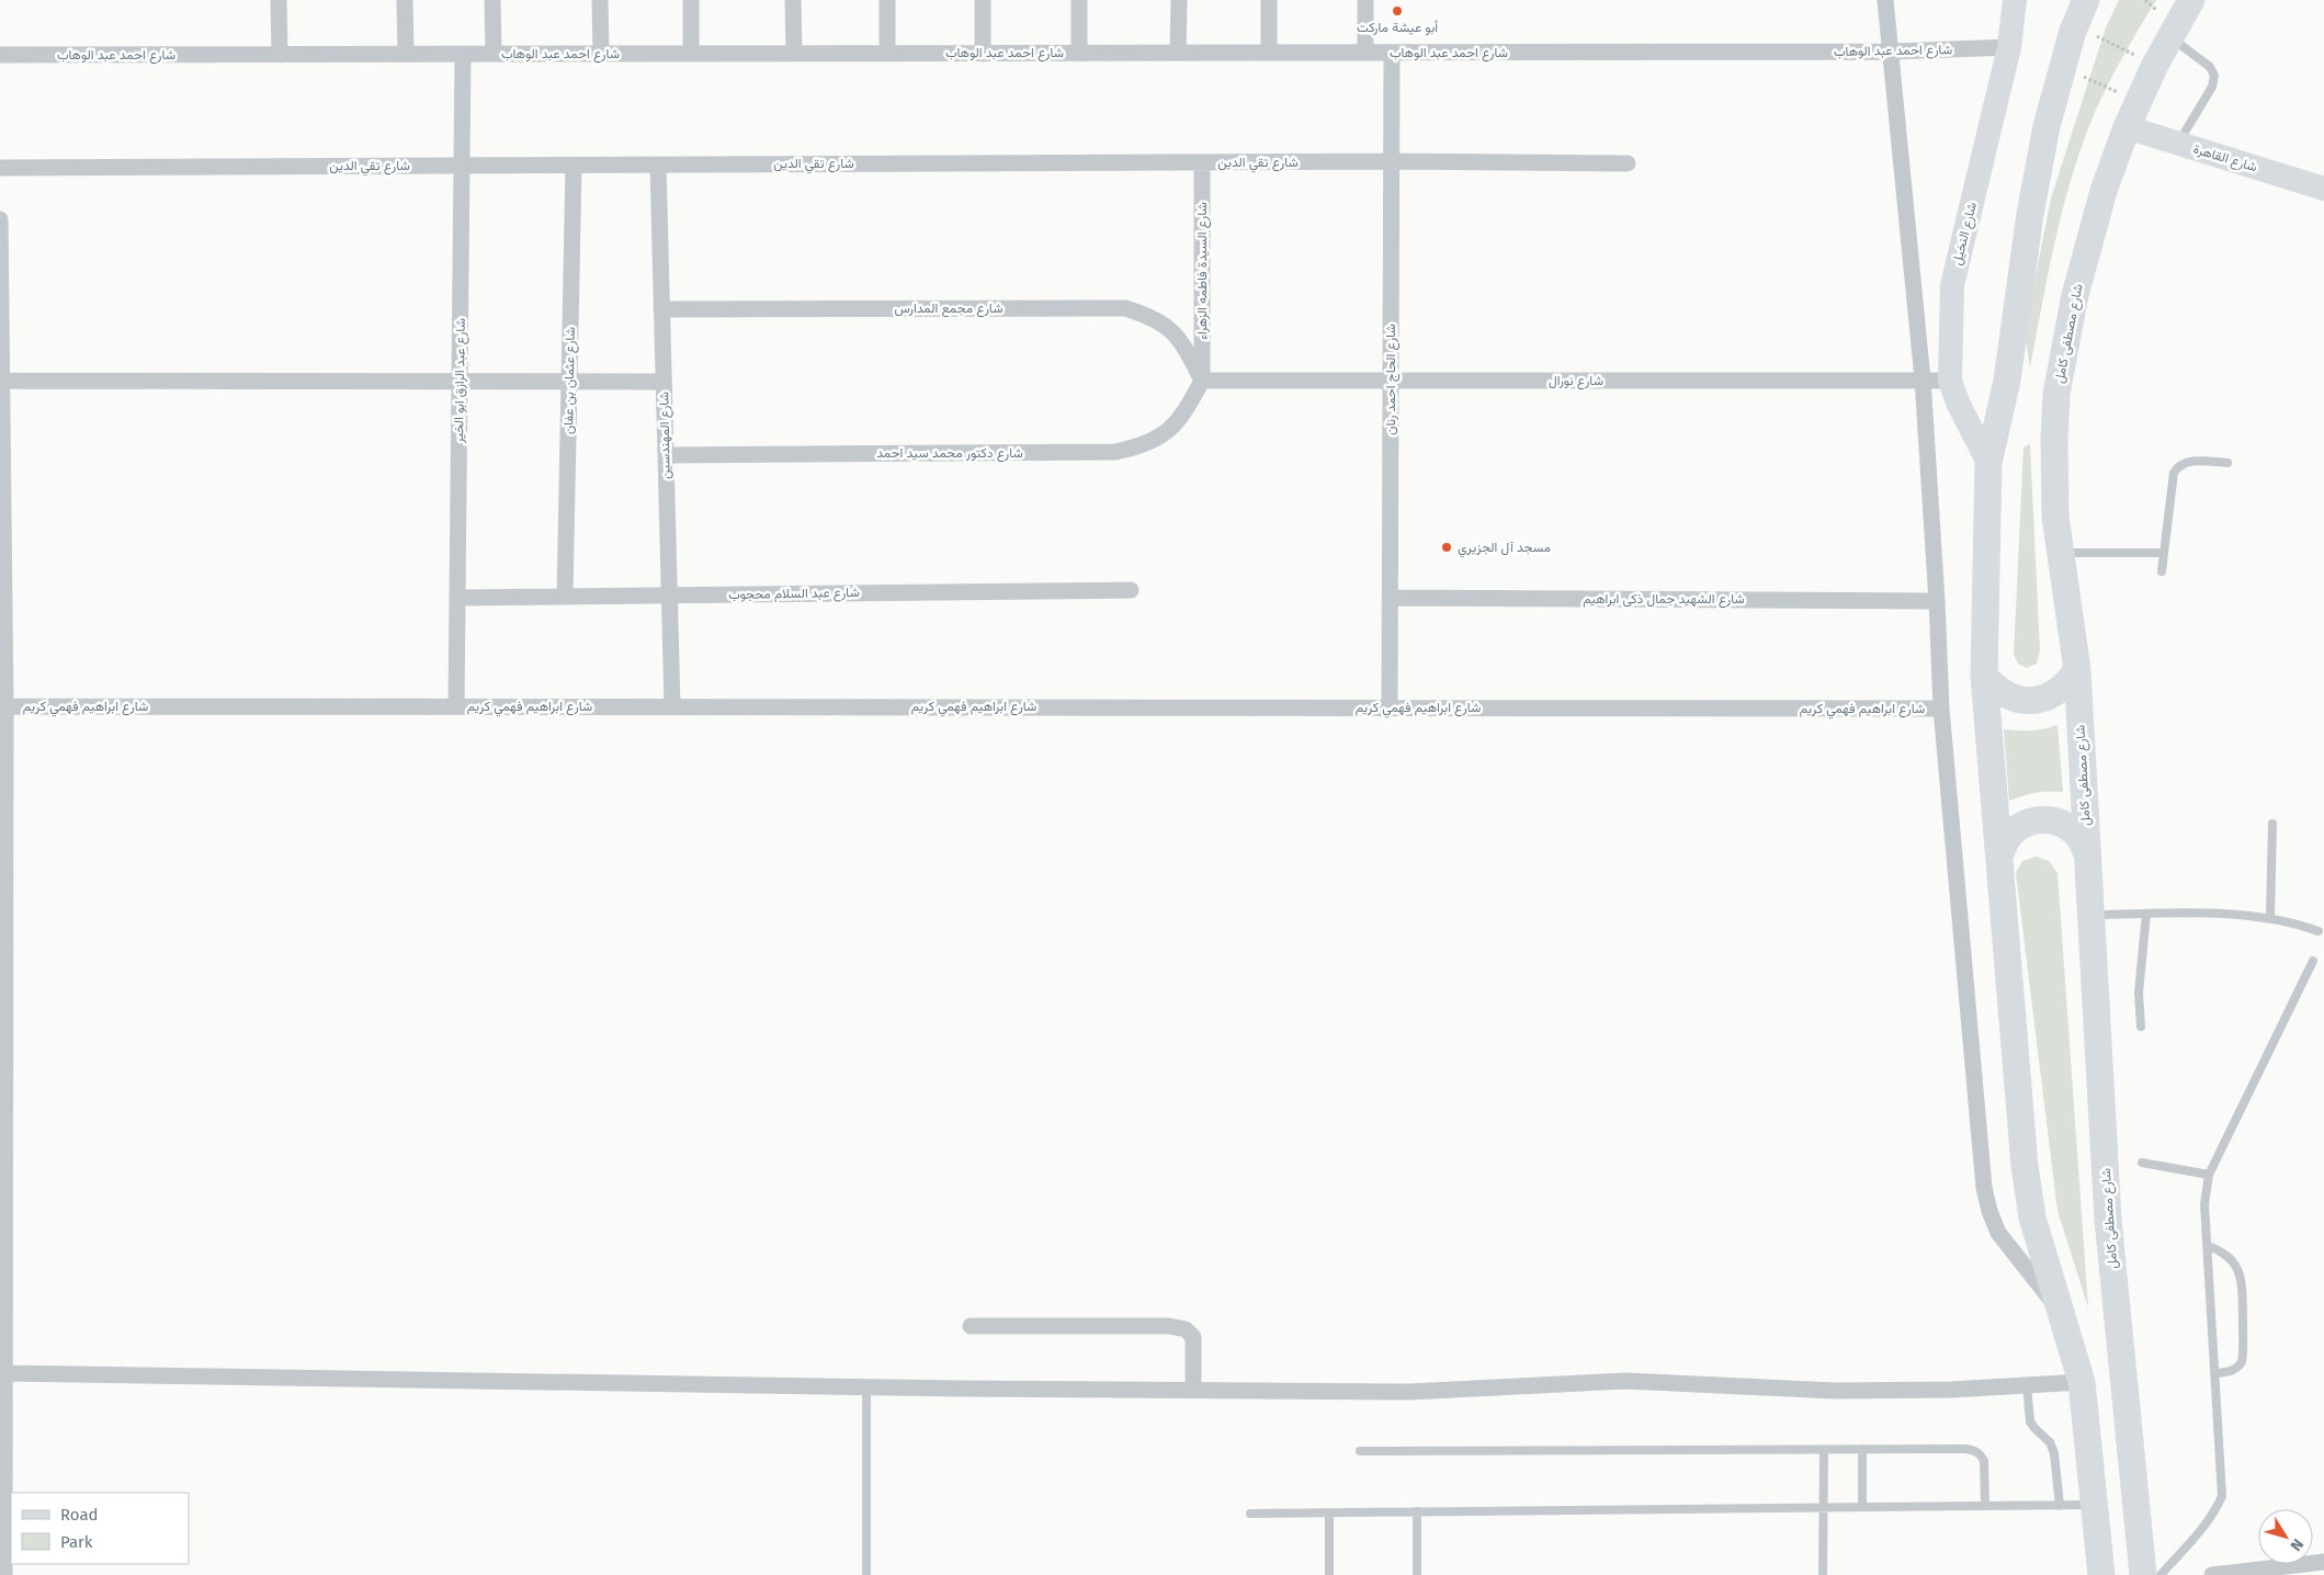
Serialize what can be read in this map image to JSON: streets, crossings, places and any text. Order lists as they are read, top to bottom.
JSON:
{
  "streets": {
    "main road": ["شارع القاهرة", "شارع النخيل", "شارع مصطفى كامل"],
    "street": [
      "شارع احمد عبد الوهاب",
      "شارع تقي الدين",
      "شارع السيدة فاطمه الزهراء",
      "شارع مجمع المدارس",
      "شارع الحاج احمد رنان",
      "شارع عبد الرازق ابو الخير",
      "شارع عثمان بن عفان",
      "شارع نورال",
      "شارع المهندسين",
      "شارع دكتور محمد سيد احمد",
      "شارع عبد السلام محجوب",
      "شارع الشهيد جمال ذكى ابراهيم",
      "شارع ابراهيم فهمي كريم"
    ]
  },
  "crossings": [
    ["شارع احمد عبد الوهاب", "شارع النخيل"],
    ["شارع احمد عبد الوهاب", "شارع الحاج احمد رنان"],
    ["شارع احمد عبد الوهاب", "شارع عبد الرازق ابو الخير"],
    ["شارع القاهرة", "شارع مصطفى كامل"],
    ["شارع تقي الدين", "شارع السيدة فاطمه الزهراء"],
    ["شارع تقي الدين", "شارع الحاج احمد رنان"],
    ["شارع تقي الدين", "شارع عبد الرازق ابو الخير"],
    ["شارع تقي الدين", "شارع عثمان بن عفان"],
    ["شارع تقي الدين", "شارع المهندسين"],
    ["شارع النخيل", "شارع نورال"],
    ["شارع السيدة فاطمه الزهراء", "شارع مجمع المدارس"],
    ["شارع السيدة فاطمه الزهراء", "شارع نورال"],
    ["شارع السيدة فاطمه الزهراء", "شارع دكتور محمد سيد احمد"],
    ["شارع مجمع المدارس", "شارع نورال"],
    ["شارع مجمع المدارس", "شارع المهندسين"],
    ["شارع مجمع المدارس", "شارع دكتور محمد سيد احمد"],
    ["شارع الحاج احمد رنان", "شارع نورال"],
    ["شارع الحاج احمد رنان", "شارع الشهيد جمال ذكى ابراهيم"],
    ["شارع الحاج احمد رنان", "شارع ابراهيم فهمي كريم"],
    ["شارع عبد الرازق ابو الخير", "شارع عبد السلام محجوب"],
    ["شارع عبد الرازق ابو الخير", "شارع ابراهيم فهمي كريم"],
    ["شارع عثمان بن عفان", "شارع عبد السلام محجوب"],
    ["شارع نورال", "شارع دكتور محمد سيد احمد"],
    ["شارع المهندسين", "شارع دكتور محمد سيد احمد"],
    ["شارع المهندسين", "شارع عبد السلام محجوب"],
    ["شارع المهندسين", "شارع ابراهيم فهمي كريم"]
  ],
  "places": ["أبو عيشة ماركت", "مسجد آل الجزيري"],
  "legend": ["Road", "Park"],
  "north": "bottom right"
}
